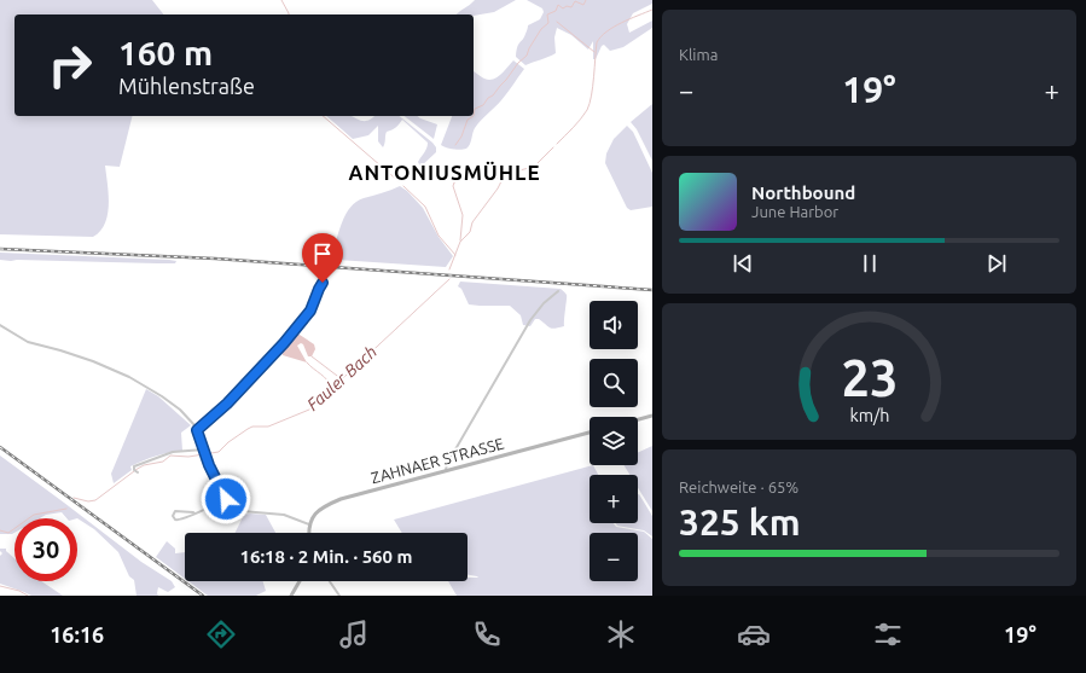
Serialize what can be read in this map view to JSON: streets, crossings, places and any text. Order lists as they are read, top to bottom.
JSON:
{
  "streets": {
    "main road": ["ZAHNAER STRASSE"]
  },
  "districts": ["ANTONIUSMÜHLE"],
  "water": ["Fauler Bach"],
  "page": {
    "tile": [
      "Klima",
      ["Reichweite · 65%", "325 km"]
    ],
    "turn": ["160 m", "Mühlenstraße"],
    "heat": ["−", "19°", "+"],
    "song": ["Northbound", "June Harbor"],
    "map_buttons": ["+", "−"],
    "limit": "30",
    "trip": "16:18 · 2 Min. · 560 m",
    "tabs": ["16:16", "19°"],
    "gauge": ["23", "km/h"]
  }
}
